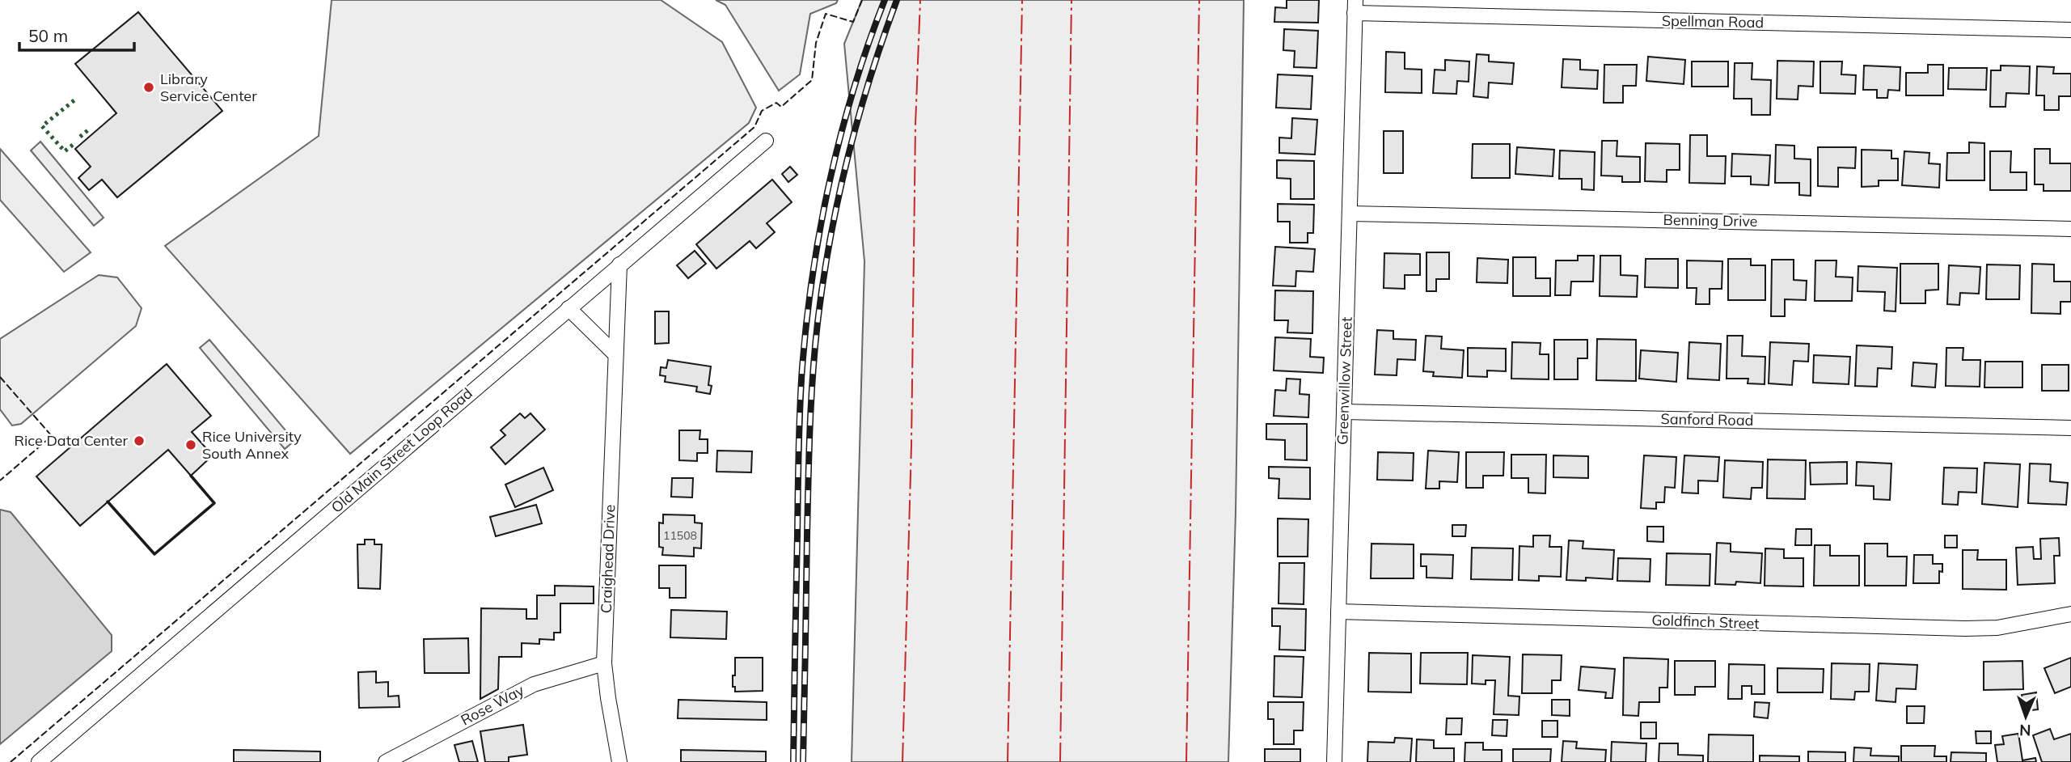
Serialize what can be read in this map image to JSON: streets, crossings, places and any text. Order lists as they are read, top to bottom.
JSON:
{
  "streets": {
    "street": [
      "Spellman Road",
      "Benning Drive",
      "Greenwillow Street",
      "Sanford Road",
      "Old Main Street Loop Road",
      "Craighead Drive",
      "Goldfinch Street",
      "Rose Way"
    ]
  },
  "crossings": [
    ["Spellman Road", "Greenwillow Street"],
    ["Benning Drive", "Greenwillow Street"],
    ["Greenwillow Street", "Sanford Road"],
    ["Greenwillow Street", "Goldfinch Street"],
    ["Old Main Street Loop Road", "Craighead Drive"],
    ["Craighead Drive", "Rose Way"]
  ],
  "places": ["Library Service Center", "Rice Data Center", "Rice University South Annex"],
  "house_numbers": ["11508"],
  "scale_bar": "50 m",
  "north": "bottom"
}
